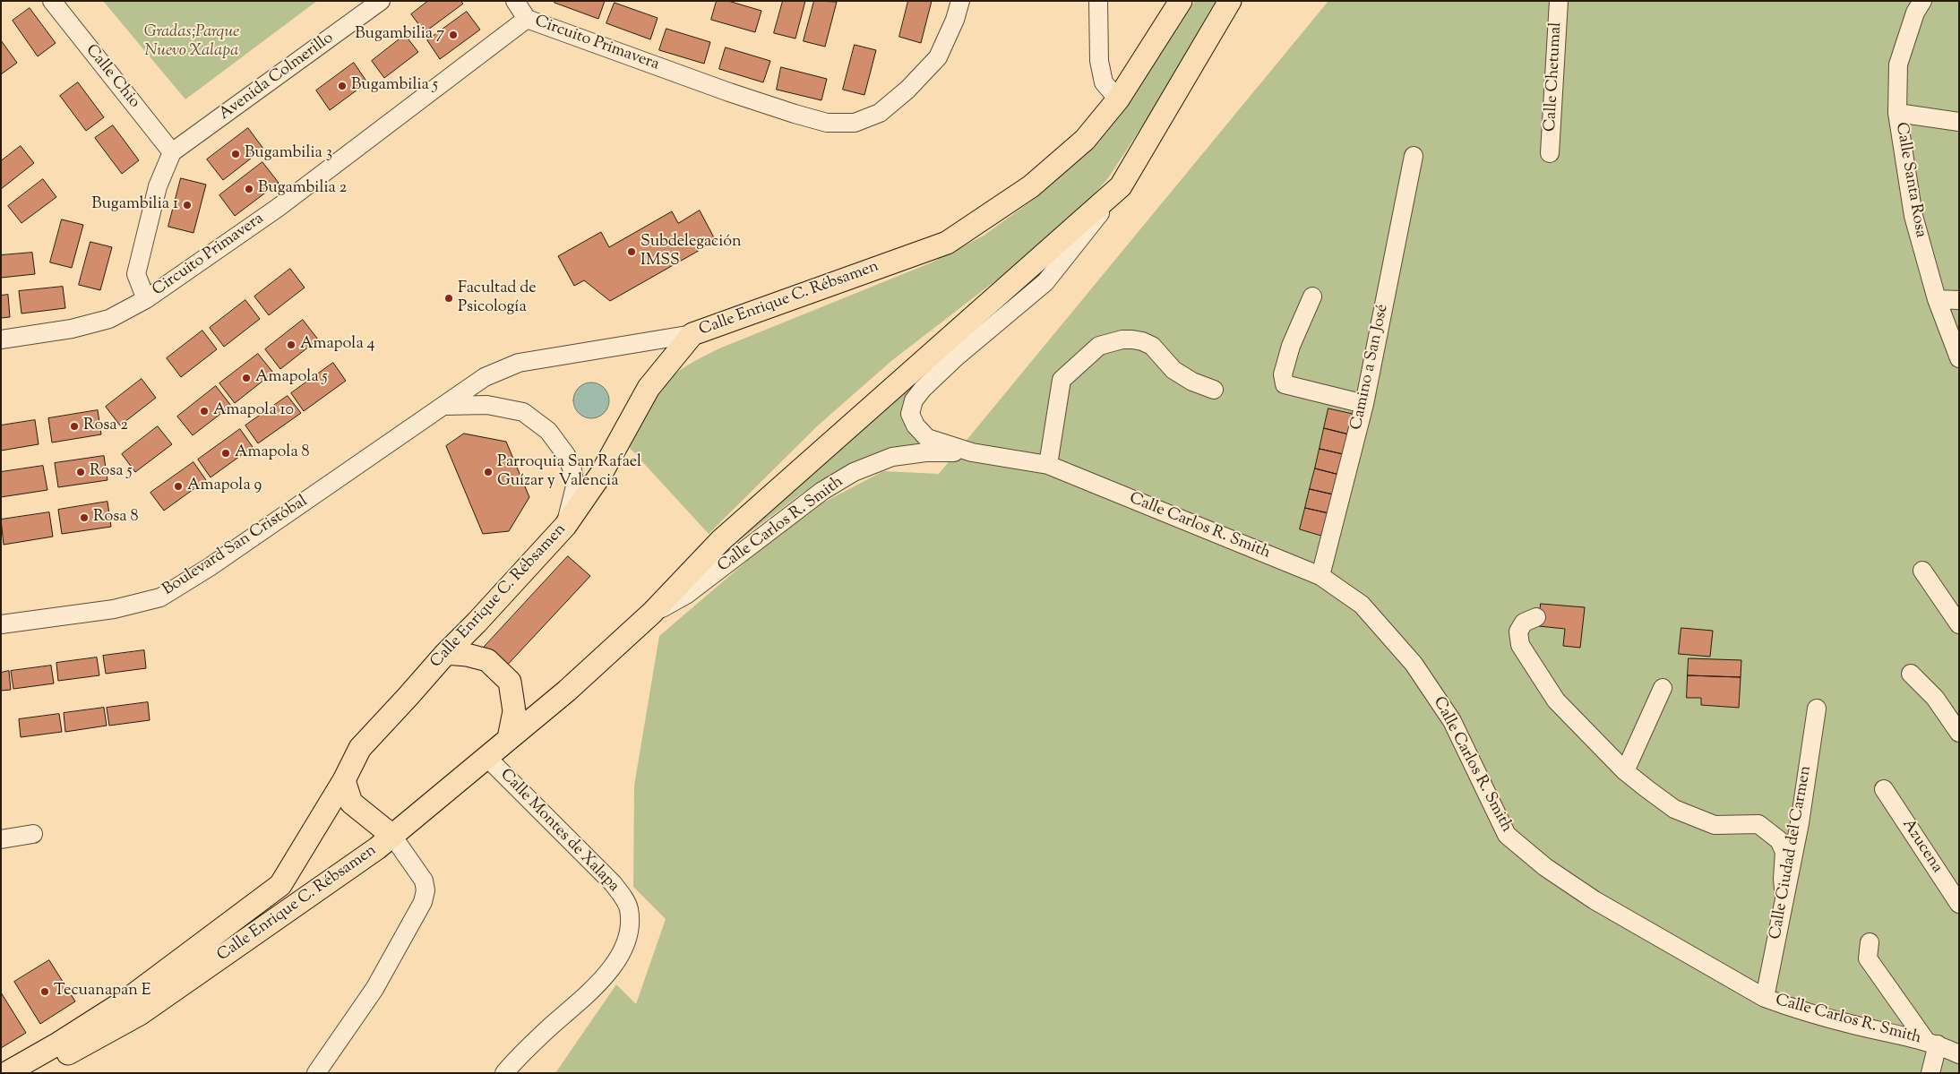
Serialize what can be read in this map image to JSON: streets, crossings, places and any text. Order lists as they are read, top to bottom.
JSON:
{
  "streets": {
    "main road": ["Calle Enrique C. Rébsamen"],
    "street": [
      "Circuito Primavera",
      "Calle Chio",
      "Avenida Colmerillo",
      "Calle Chetumal",
      "Calle Santa Rosa",
      "Camino a San José",
      "Calle Carlos R. Smith",
      "Boulevard San Cristóbal",
      "Calle Montes de Xalapa",
      "Azucena",
      "Calle Ciudad del Carmen"
    ]
  },
  "crossings": [
    ["Circuito Primavera", "Calle Chio"],
    ["Circuito Primavera", "Avenida Colmerillo"],
    ["Calle Chio", "Avenida Colmerillo"],
    ["Calle Enrique C. Rébsamen", "Calle Carlos R. Smith"],
    ["Calle Enrique C. Rébsamen", "Boulevard San Cristóbal"],
    ["Calle Enrique C. Rébsamen", "Calle Montes de Xalapa"],
    ["Camino a San José", "Calle Carlos R. Smith"],
    ["Calle Carlos R. Smith", "Calle Ciudad del Carmen"]
  ],
  "parks": ["Gradas;Parque Nuevo Xalapa"],
  "places": [
    "Bugambilia 7",
    "Bugambilia 5",
    "Bugambilia 3",
    "Bugambilia 2",
    "Bugambilia 1",
    "Subdelegación IMSS",
    "Facultad de Psicología",
    "Amapola 4",
    "Amapola 5",
    "Amapola 10",
    "Rosa 2",
    "Amapola 8",
    "Rosa 5",
    "Parroquia San Rafael Guízar y Valencia",
    "Amapola 9",
    "Rosa 8",
    "Tecuanapan E"
  ]
}
